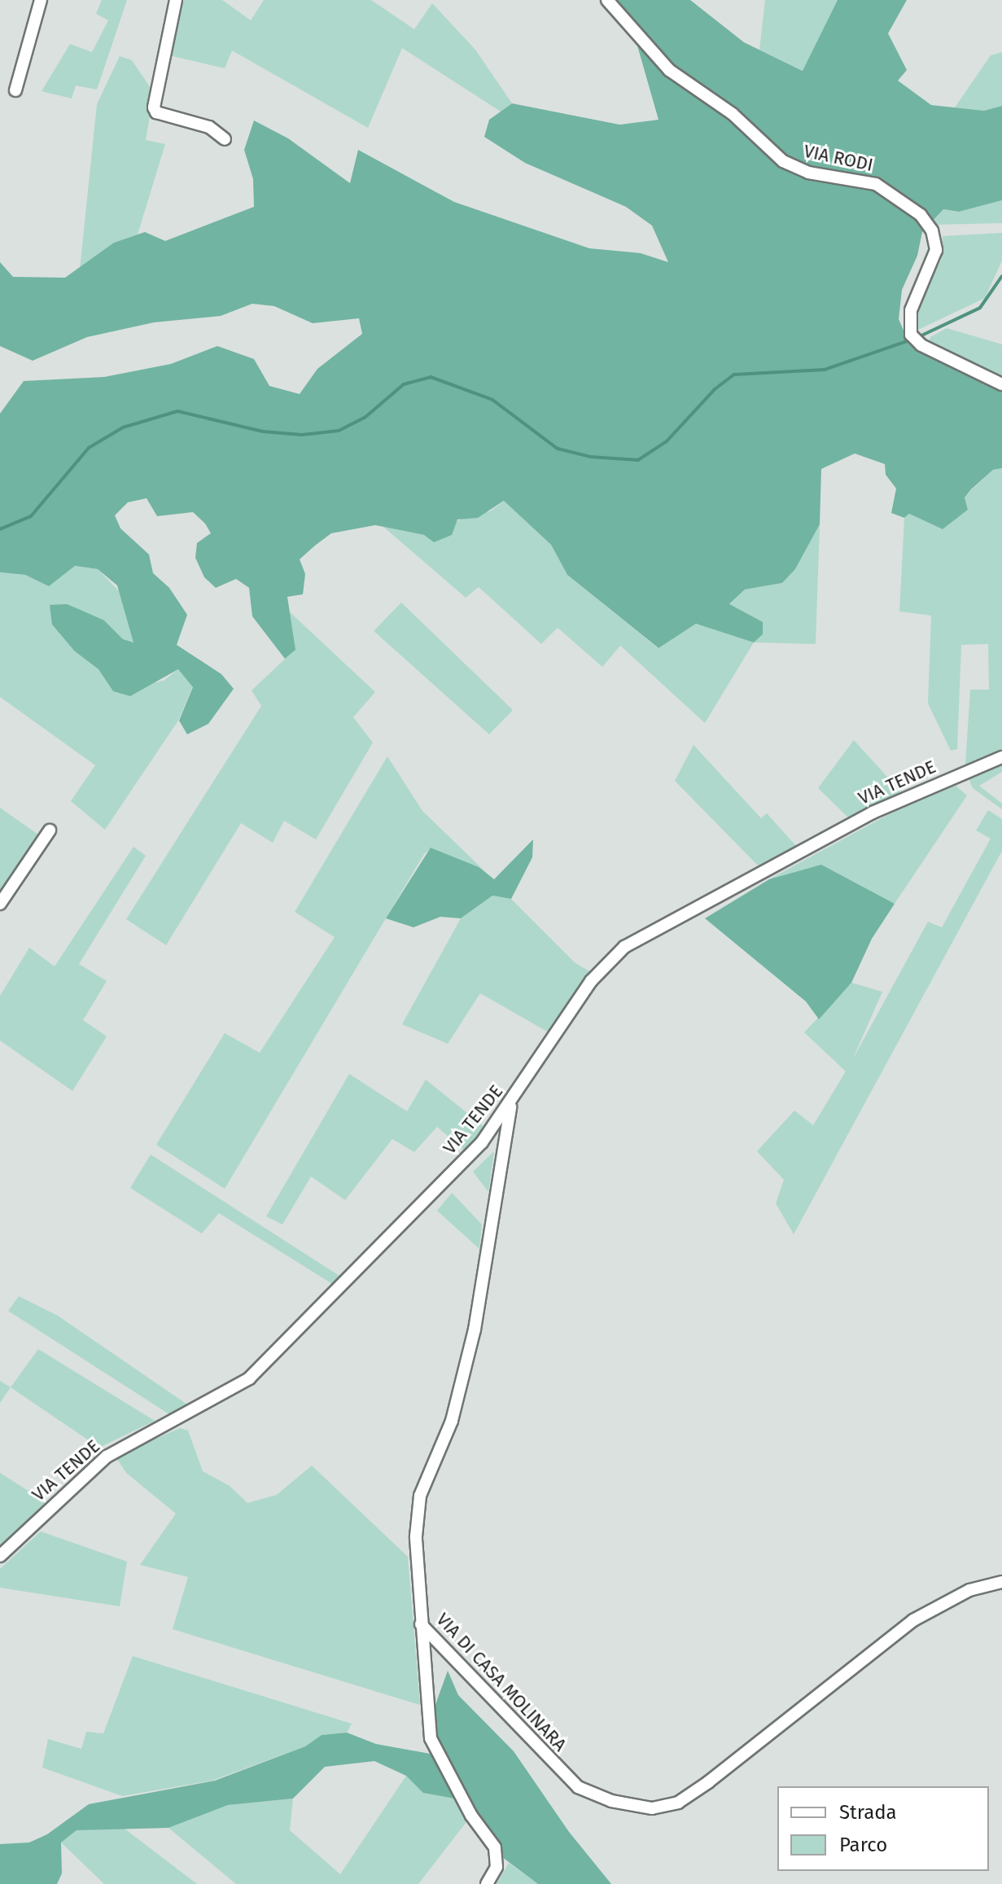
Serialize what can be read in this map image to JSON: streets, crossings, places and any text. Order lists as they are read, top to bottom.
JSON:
{
  "streets": {
    "street": ["VIA RODI", "VIA TENDE", "VIA DI CASA MOLINARA"]
  },
  "crossings": [
    ["VIA TENDE", "VIA DI CASA MOLINARA"]
  ],
  "legend": ["Strada", "Parco"]
}
